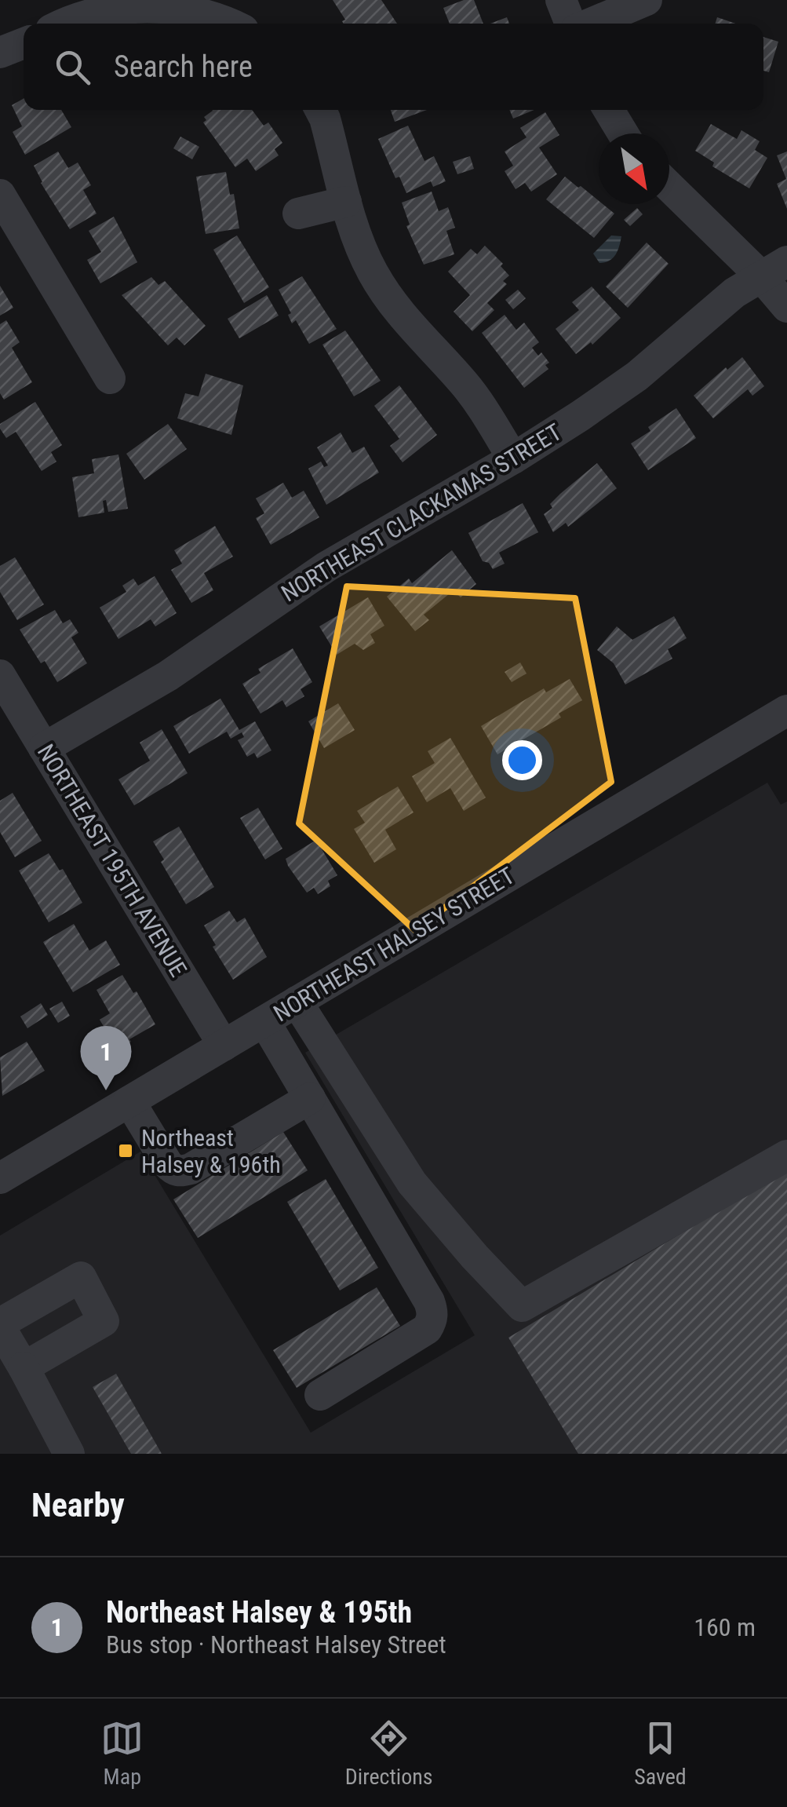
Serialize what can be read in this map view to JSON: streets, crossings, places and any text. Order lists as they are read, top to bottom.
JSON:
{
  "streets": {
    "street": ["NORTHEAST CLACKAMAS STREET", "NORTHEAST 195TH AVENUE", "NORTHEAST HALSEY STREET"]
  },
  "crossings": [
    ["NORTHEAST CLACKAMAS STREET", "NORTHEAST 195TH AVENUE"],
    ["NORTHEAST 195TH AVENUE", "NORTHEAST HALSEY STREET"]
  ],
  "places": {
    "transit": ["Northeast Halsey & 196th"]
  },
  "north": "bottom right",
  "page": {
    "search": "Search here",
    "pins": "1",
    "heading": "Nearby",
    "list": [
      {
        "mark": "1",
        "name": "Northeast Halsey & 195th",
        "note": "Bus stop · Northeast Halsey Street",
        "value": "160 m"
      }
    ],
    "nav": ["Map", "Directions", "Saved"]
  }
}
